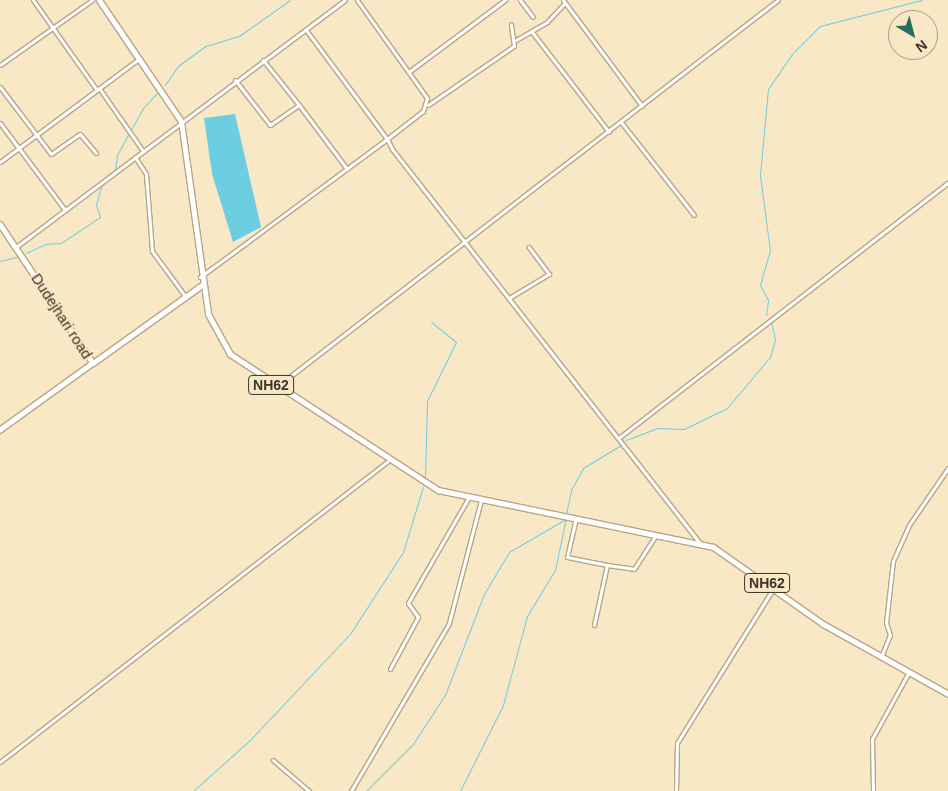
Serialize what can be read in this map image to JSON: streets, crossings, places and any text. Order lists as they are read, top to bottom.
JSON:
{
  "streets": {
    "main road": ["NH62"],
    "street": ["Dudejhari road"]
  },
  "north": "bottom right"
}
